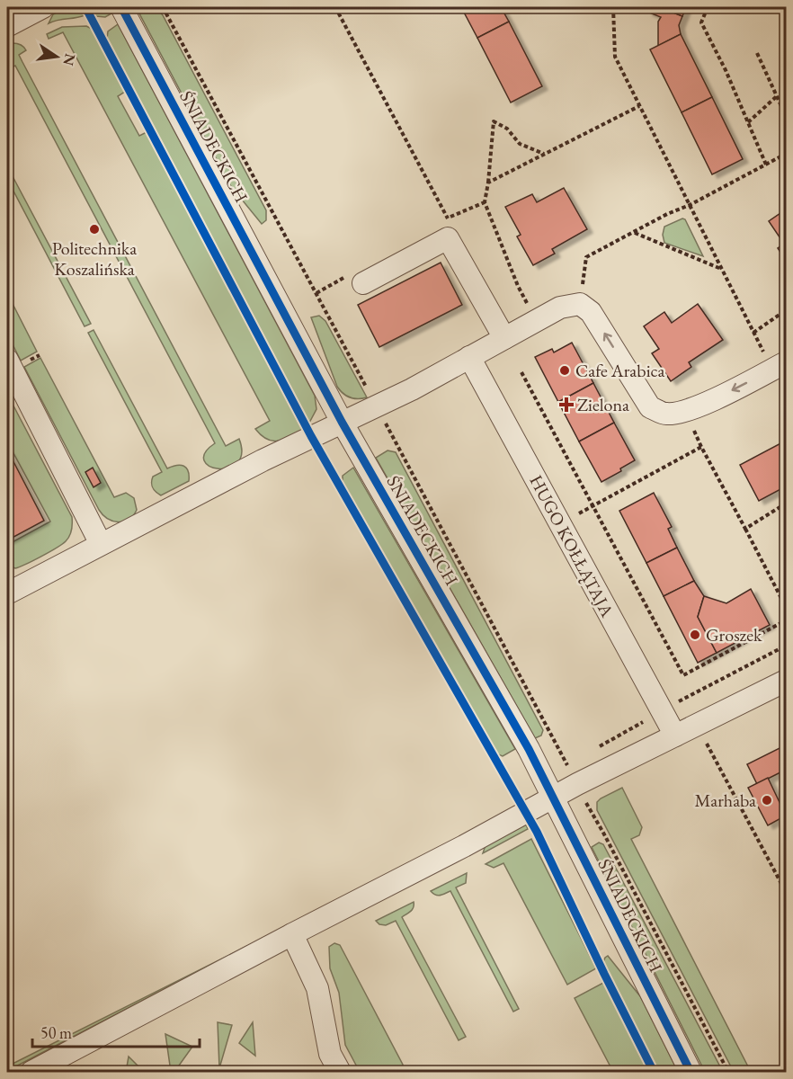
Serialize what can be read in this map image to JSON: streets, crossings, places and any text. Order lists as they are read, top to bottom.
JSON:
{
  "streets": {
    "street": ["ŚNIADECKICH", "HUGO KOŁŁĄTAJA"]
  },
  "places": {
    "other": [
      "Politechnika Koszalińska",
      "Cafe Arabica",
      "Groszek",
      "Marhaba"
    ],
    "health": ["Zielona"]
  },
  "scale_bar": "50 m",
  "north": "right"
}
